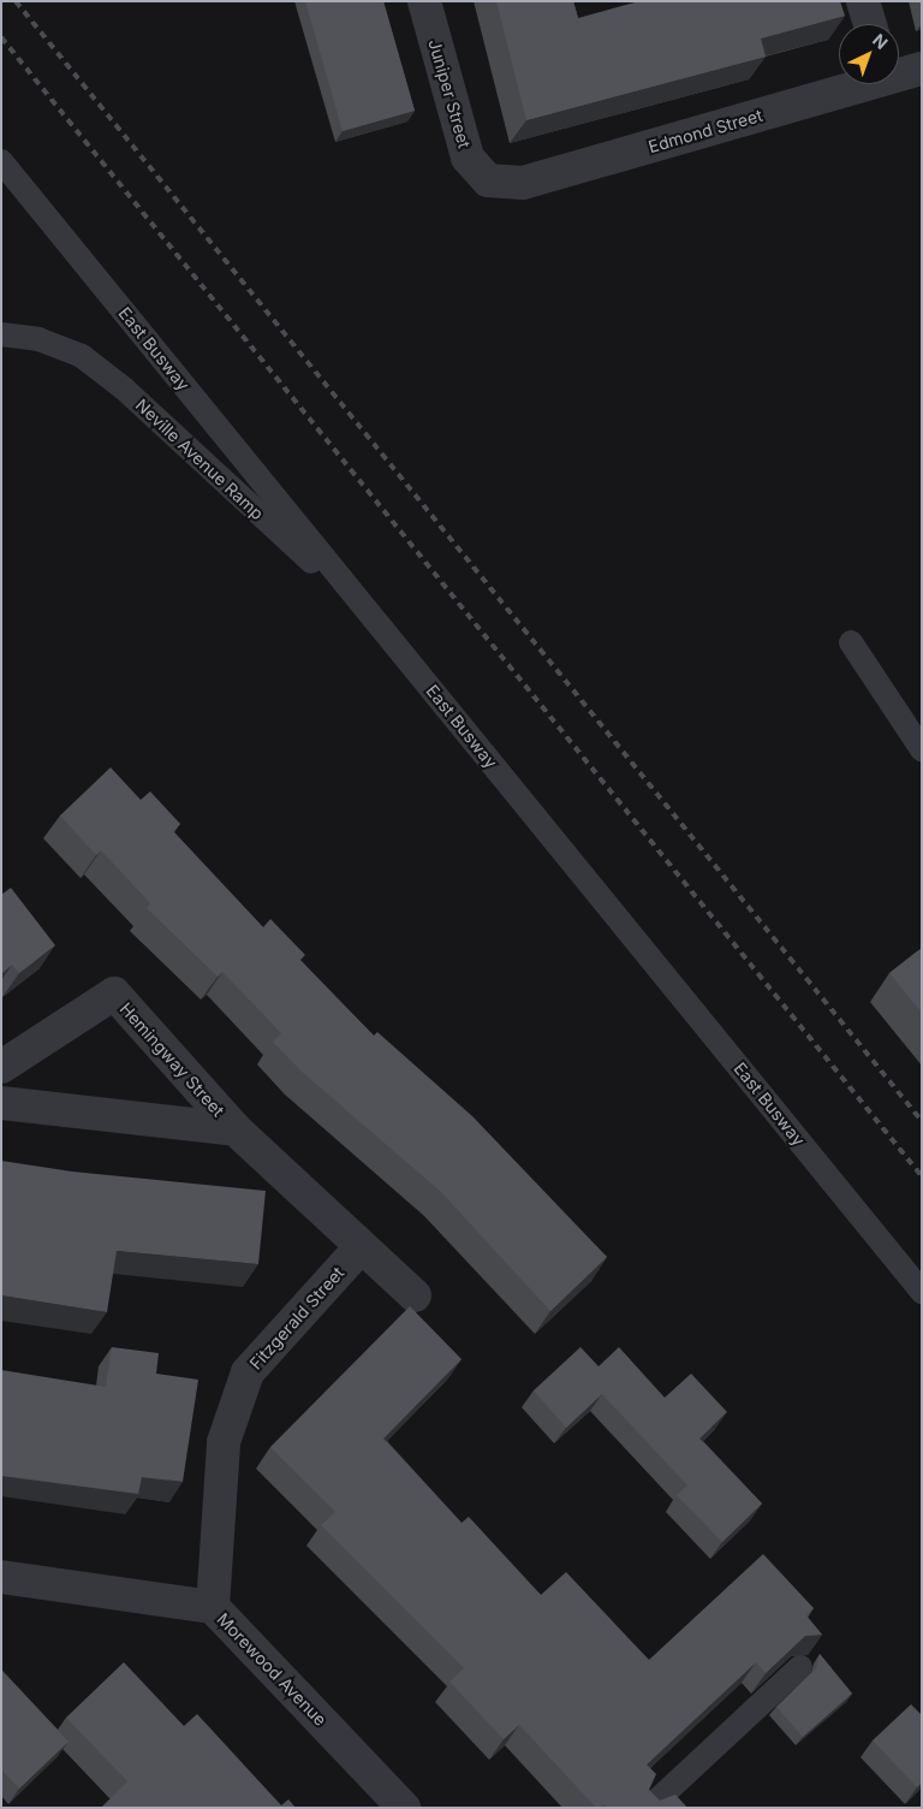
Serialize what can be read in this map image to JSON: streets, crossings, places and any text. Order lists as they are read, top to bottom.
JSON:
{
  "streets": {
    "street": [
      "Juniper Street",
      "Edmond Street",
      "Hemingway Street",
      "Fitzgerald Street",
      "Morewood Avenue"
    ],
    "lane": ["East Busway", "Neville Avenue Ramp"]
  },
  "crossings": [
    ["Juniper Street", "Edmond Street"],
    ["East Busway", "Neville Avenue Ramp"],
    ["Fitzgerald Street", "Morewood Avenue"]
  ],
  "north": "top right"
}
